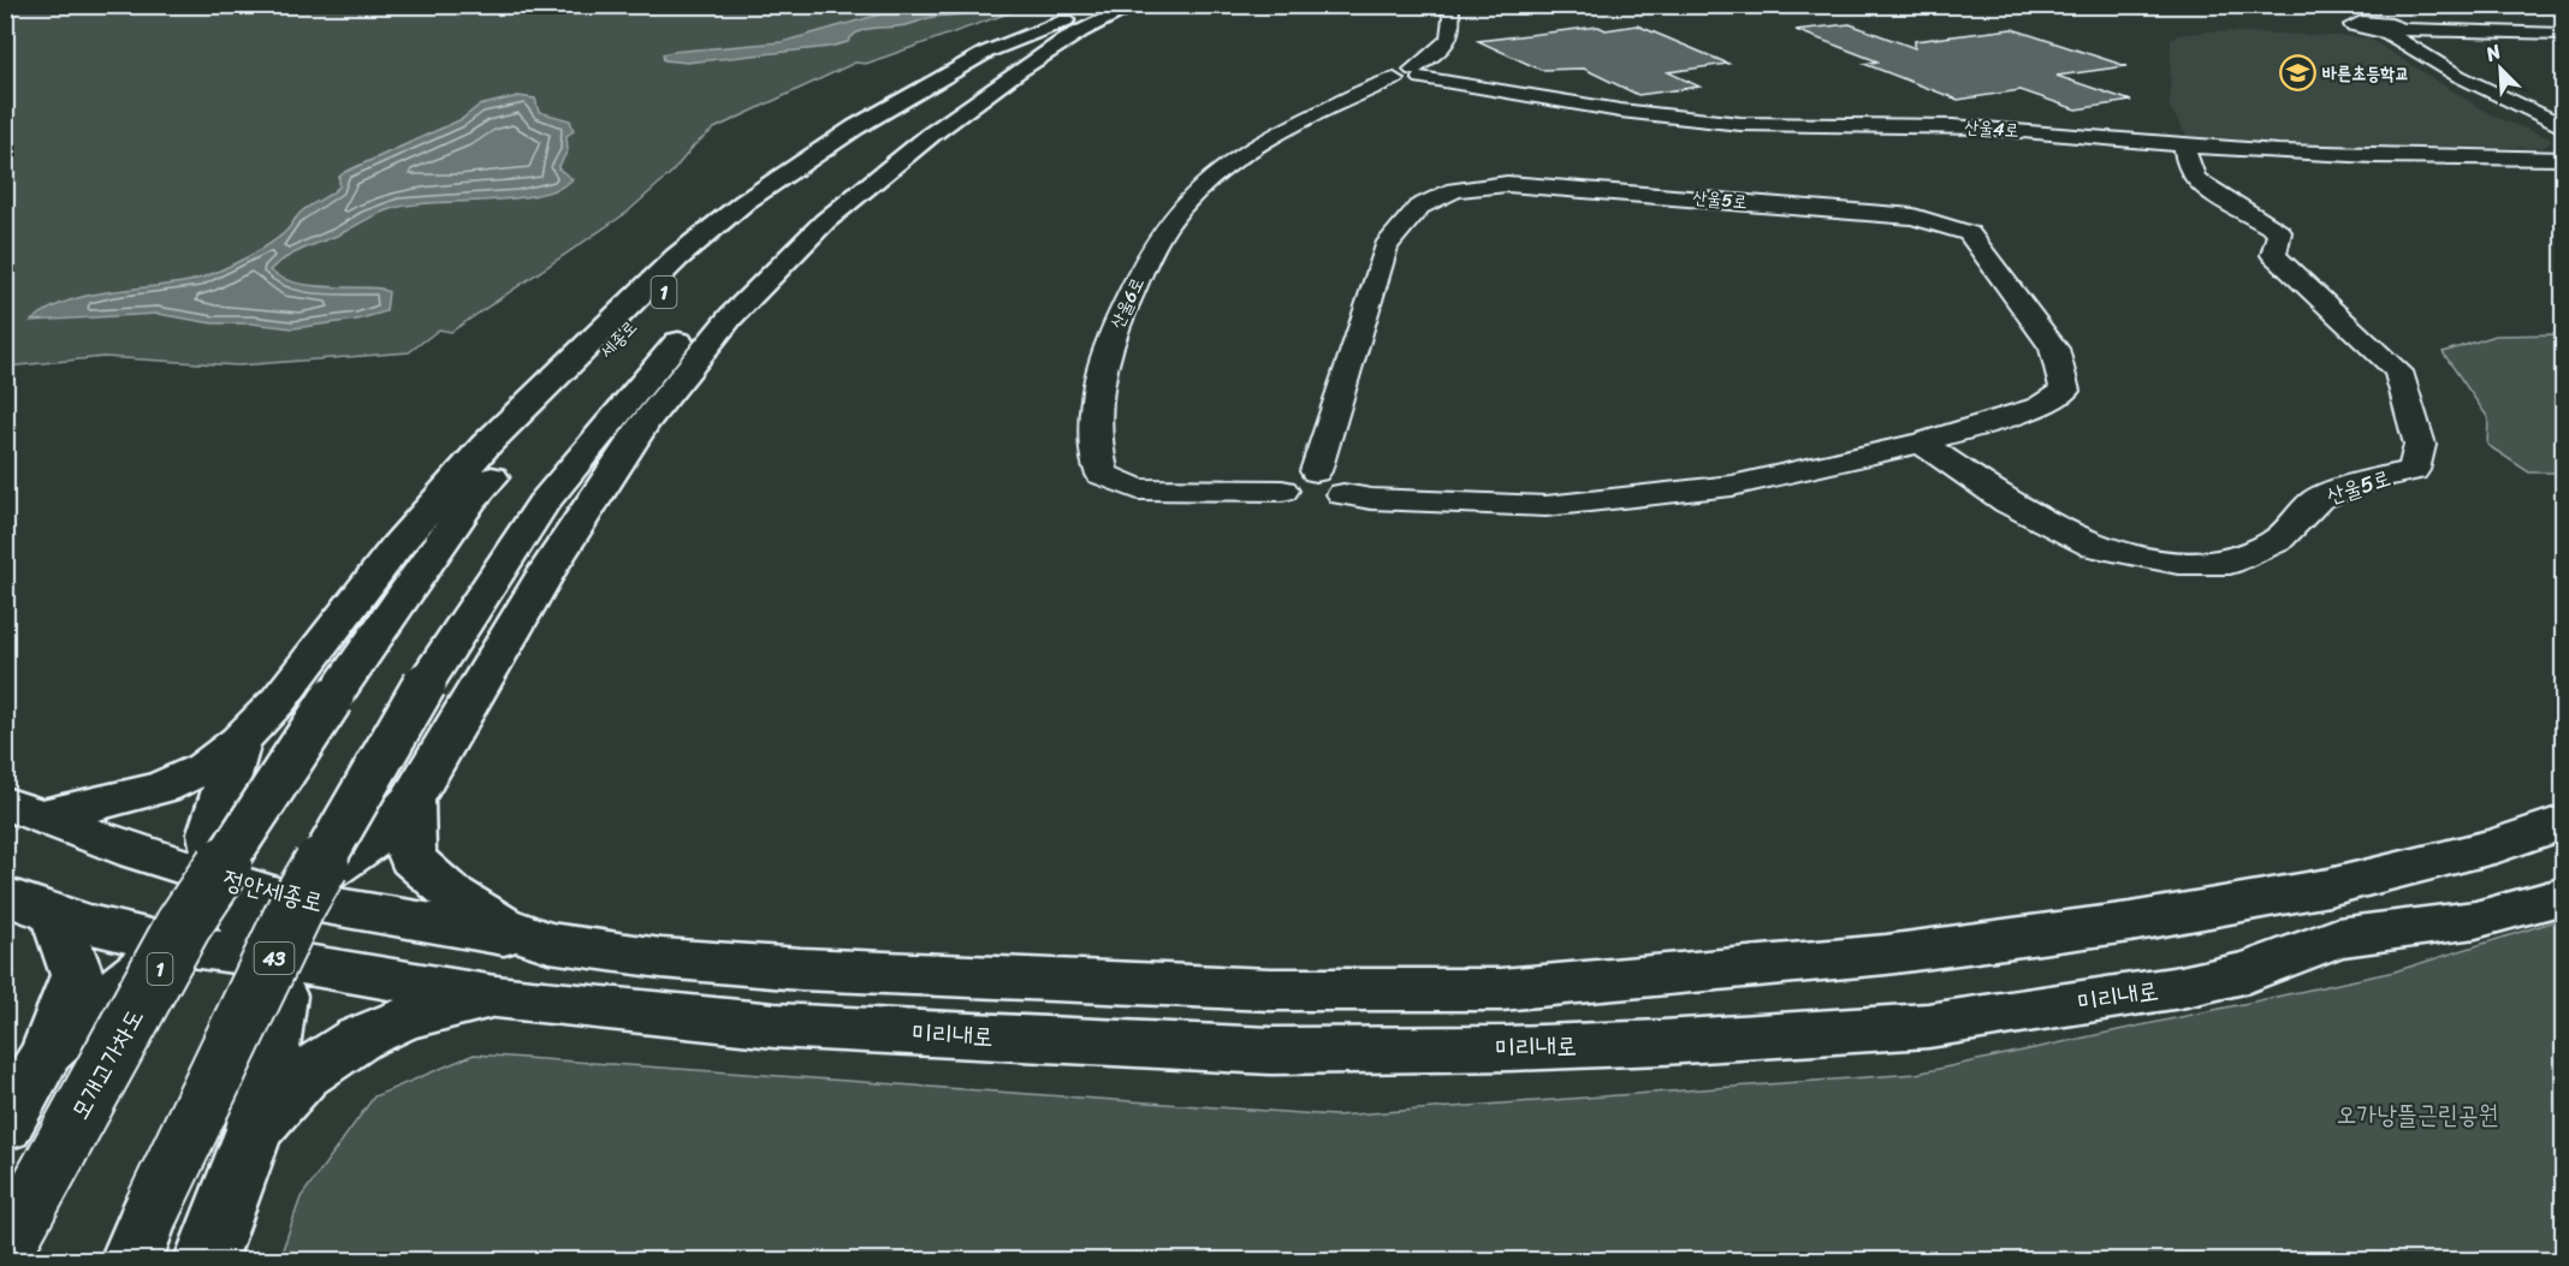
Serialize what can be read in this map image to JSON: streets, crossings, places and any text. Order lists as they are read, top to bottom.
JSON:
{
  "streets": {
    "main road": [
      "1",
      "세종로",
      "정안세종로",
      "43",
      "미리내로",
      "모개고가차도"
    ],
    "street": ["산울4로", "산울5로", "산울6로"]
  },
  "crossings": [
    ["산울4로", "산울5로"],
    ["산울4로", "산울6로"],
    ["세종로", "모개고가차도"],
    ["정안세종로", "미리내로"]
  ],
  "parks": ["오가낭뜰근린공원"],
  "places": {
    "school or university": ["바른초등학교"]
  },
  "north": "top left"
}
